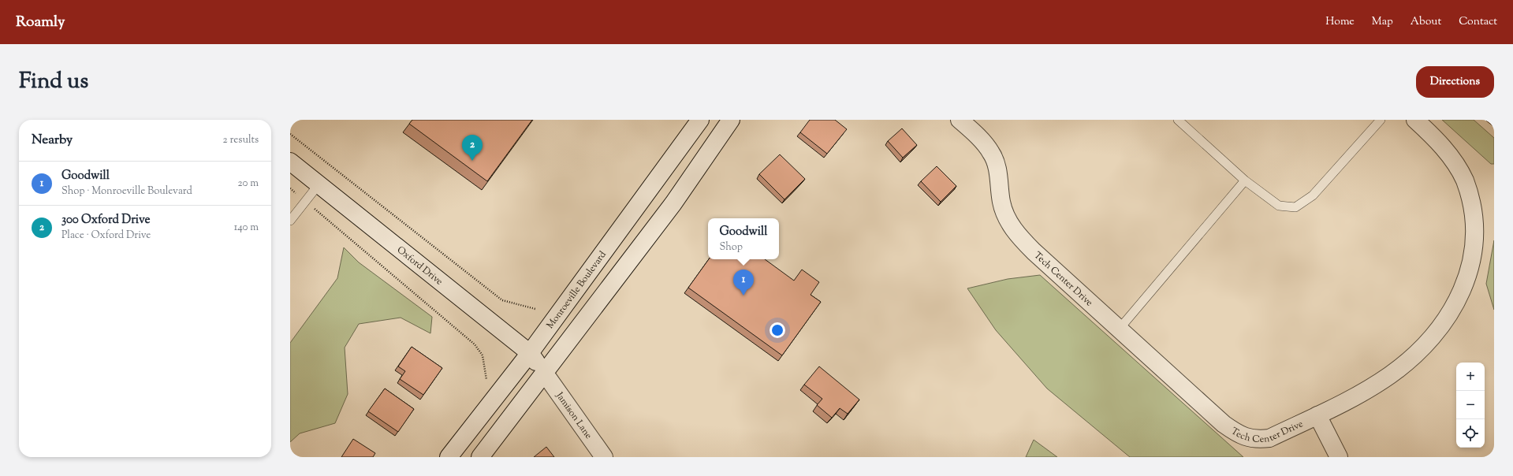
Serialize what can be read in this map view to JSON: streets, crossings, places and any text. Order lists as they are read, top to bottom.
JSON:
{
  "streets": {
    "street": [
      "Oxford Drive",
      "Tech Center Drive",
      "Monroeville Boulevard",
      "Jamison Lane"
    ]
  },
  "crossings": [
    ["Oxford Drive", "Monroeville Boulevard"],
    ["Oxford Drive", "Jamison Lane"]
  ],
  "page": {
    "header": "Roamly",
    "nav": [
      "Home",
      "Map",
      "About",
      "Contact"
    ],
    "title": "Find us",
    "buttons": "Directions",
    "heading": ["Nearby", "2 results"],
    "pins": ["2", "1"],
    "list": [
      {
        "mark": "1",
        "name": "Goodwill",
        "note": "Shop · Monroeville Boulevard",
        "value": "20 m"
      },
      {
        "mark": "2",
        "name": "300 Oxford Drive",
        "note": "Place · Oxford Drive",
        "value": "140 m"
      }
    ],
    "popup": ["Goodwill", "Shop"],
    "map_buttons": ["+", "−"]
  }
}
